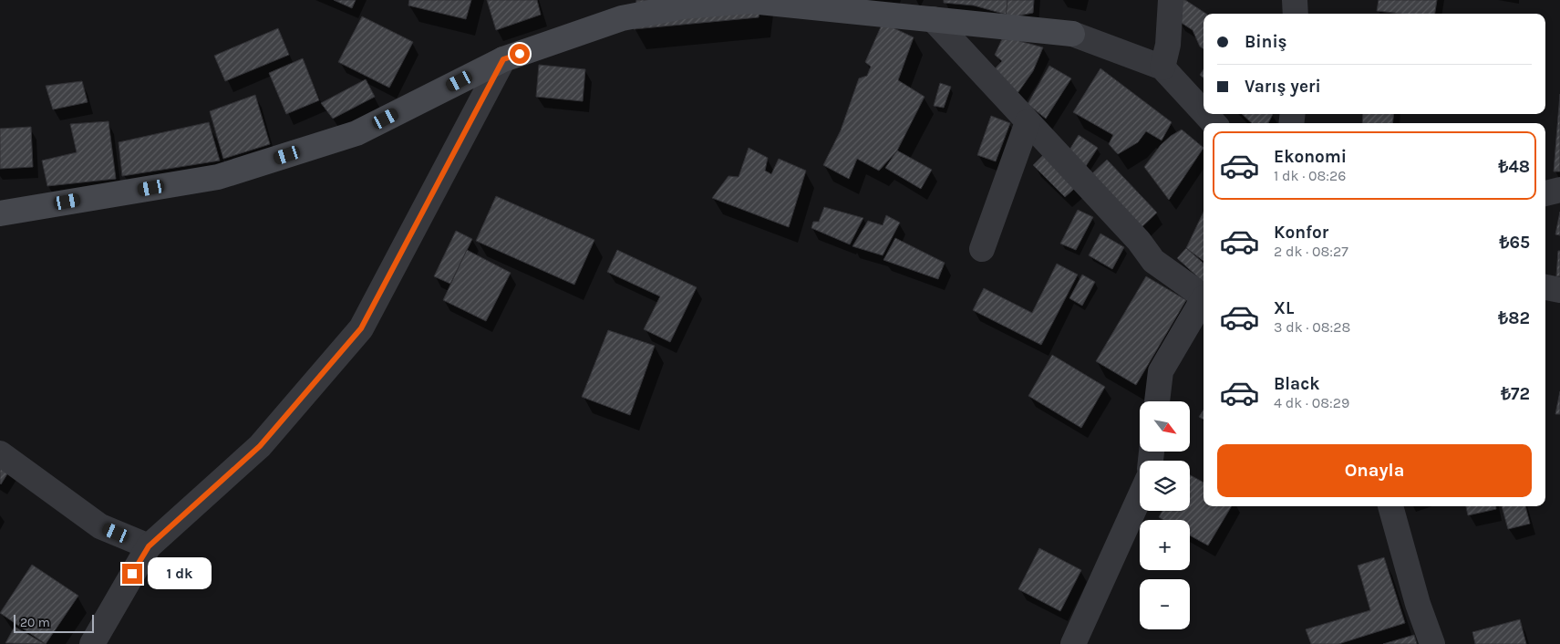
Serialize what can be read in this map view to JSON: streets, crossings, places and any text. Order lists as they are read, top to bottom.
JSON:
{
  "scale_bar": "20 m",
  "north": "bottom right",
  "page": {
    "banner": ["Biniş", "Varış yeri"],
    "list": [
      {
        "name": "Ekonomi",
        "note": "1 dk · 08:26",
        "value": "₺48"
      },
      {
        "name": "Konfor",
        "note": "2 dk · 08:27",
        "value": "₺65"
      },
      {
        "name": "XL",
        "note": "3 dk · 08:28",
        "value": "₺82"
      },
      {
        "name": "Black",
        "note": "4 dk · 08:29",
        "value": "₺72"
      }
    ],
    "map_buttons": ["+", "−"],
    "buttons": "Onayla",
    "bubble": "1 dk",
    "scale": "20 m"
  }
}
